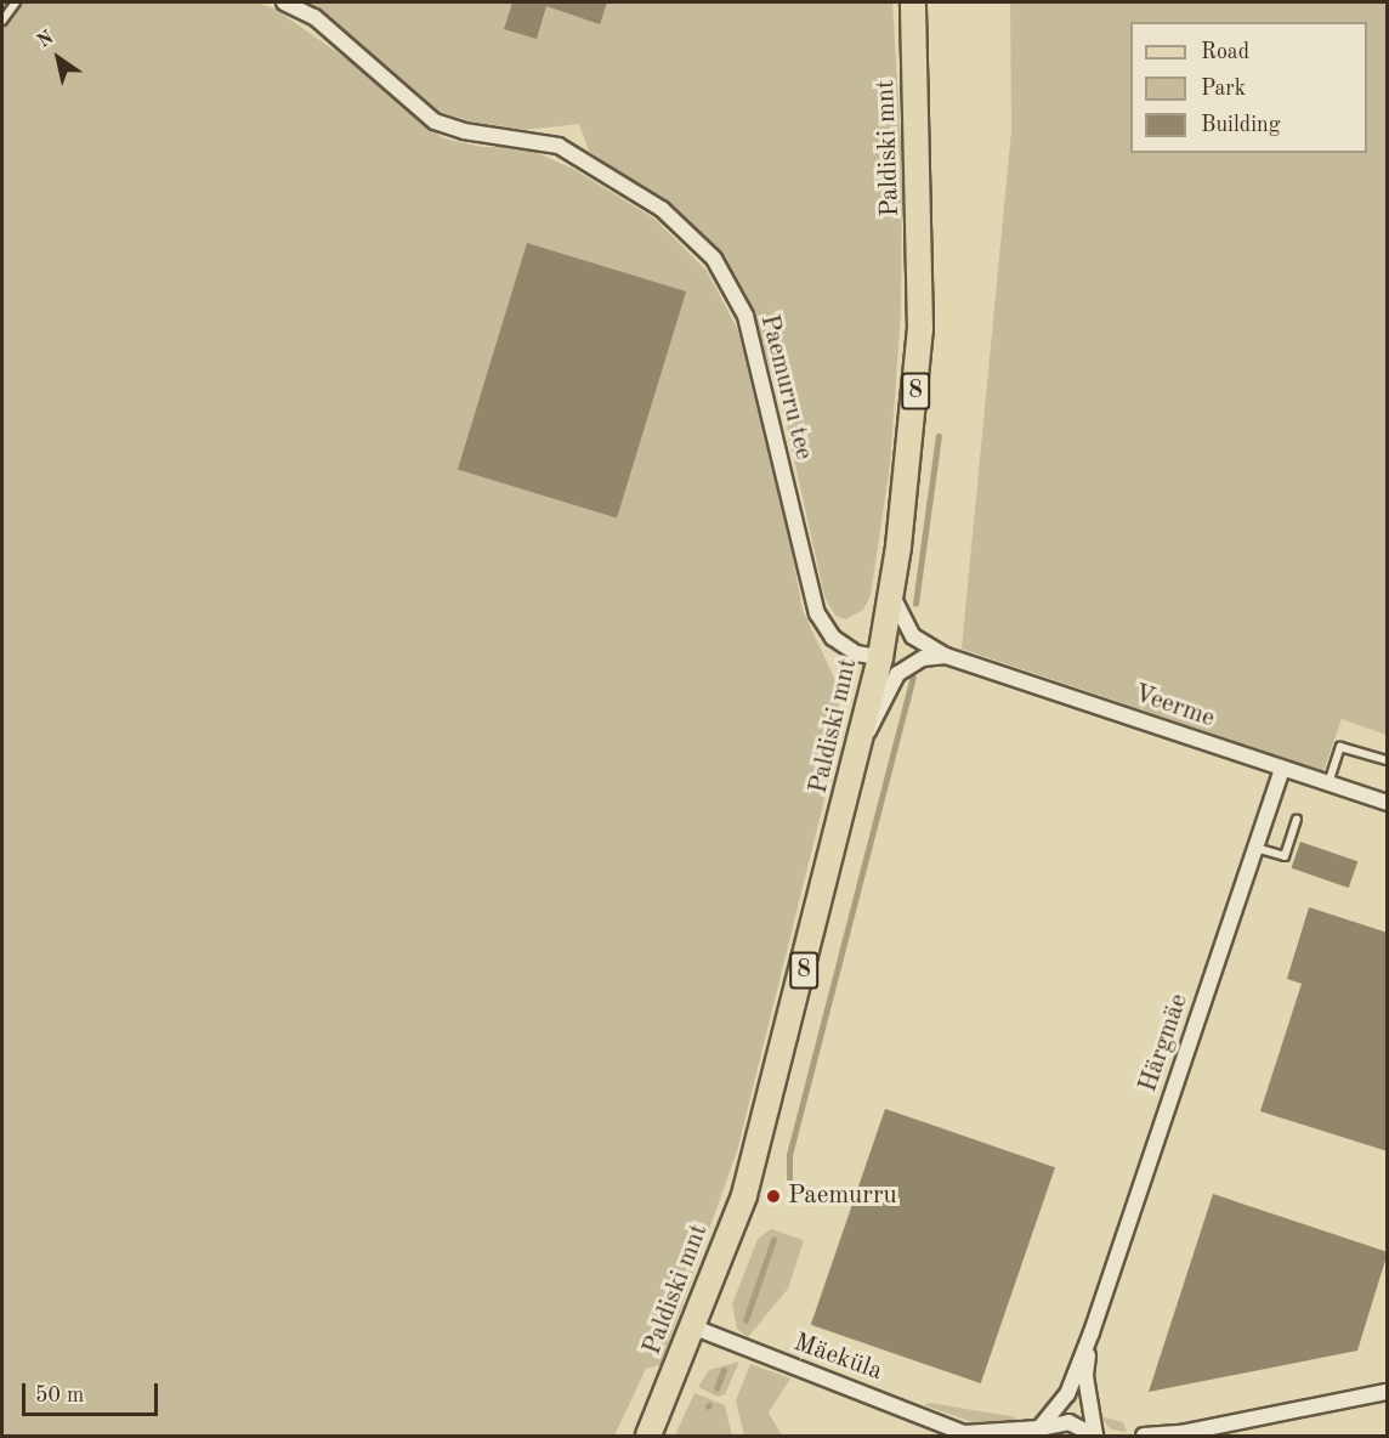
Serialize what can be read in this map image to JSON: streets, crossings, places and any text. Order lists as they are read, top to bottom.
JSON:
{
  "streets": {
    "main road": ["Paldiski mnt", "8"],
    "street": [
      "Paemurru tee",
      "Veerme",
      "Härgmäe",
      "Mäeküla"
    ]
  },
  "crossings": [
    ["Paldiski mnt", "Paemurru tee"],
    ["Paldiski mnt", "Veerme"],
    ["Paldiski mnt", "Mäeküla"],
    ["Veerme", "Härgmäe"],
    ["Härgmäe", "Mäeküla"]
  ],
  "places": ["Paemurru"],
  "legend": ["Road", "Park", "Building"],
  "scale_bar": "50 m",
  "north": "top left"
}
